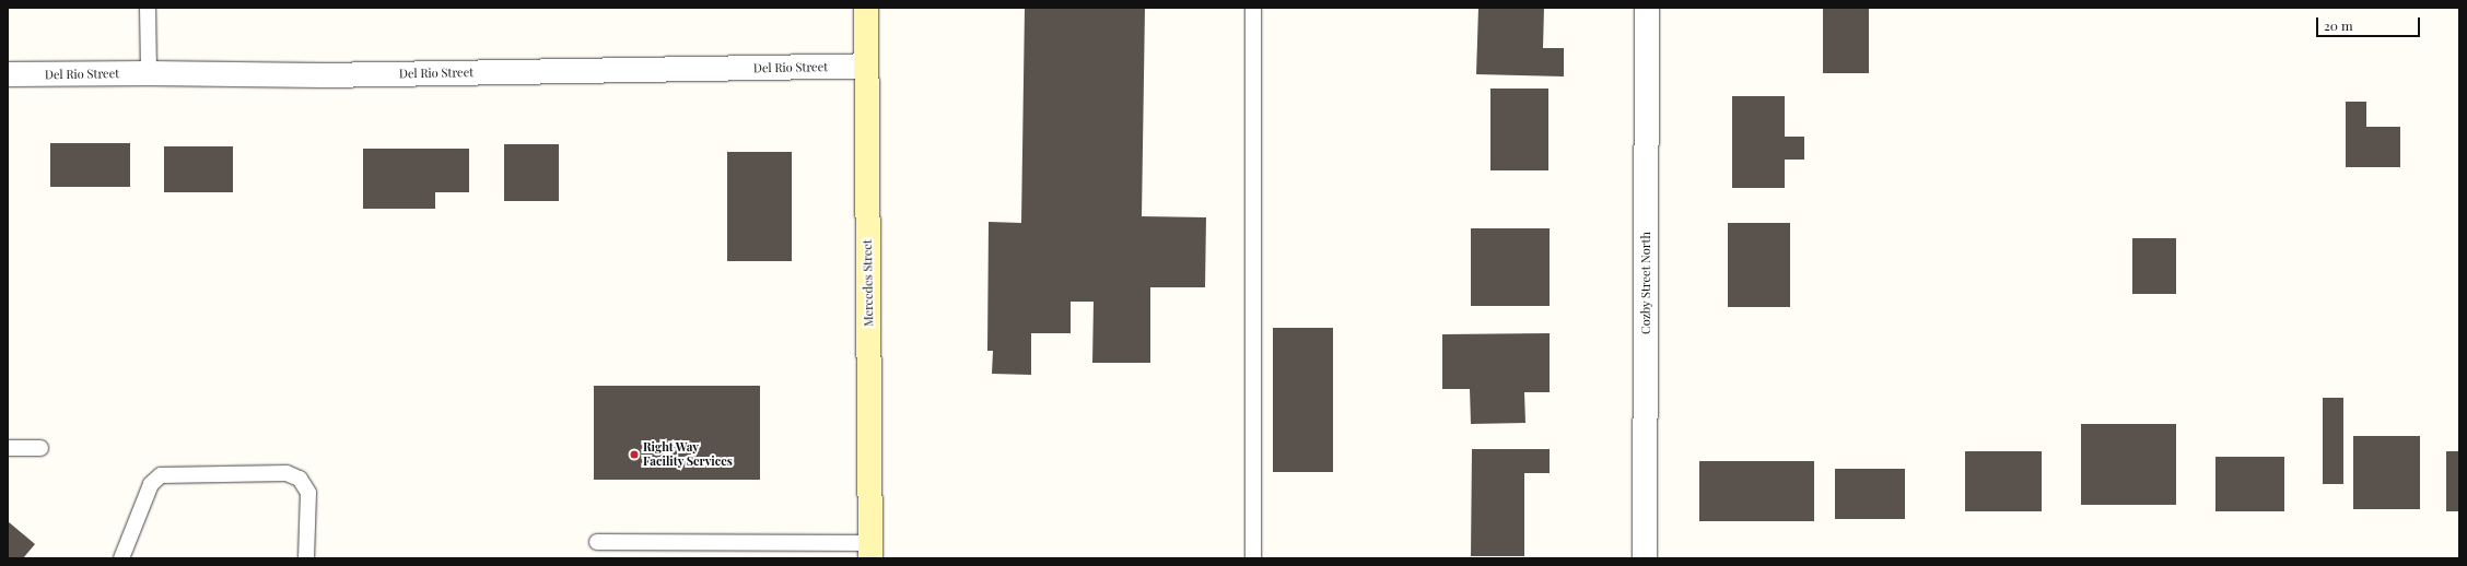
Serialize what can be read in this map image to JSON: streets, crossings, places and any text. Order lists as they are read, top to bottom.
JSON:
{
  "streets": {
    "street": ["Del Rio Street", "Mercedes Street", "Cozby Street North"]
  },
  "crossings": [
    ["Del Rio Street", "Mercedes Street"]
  ],
  "places": ["Right Way Facility Services"],
  "scale_bar": "20 m"
}
